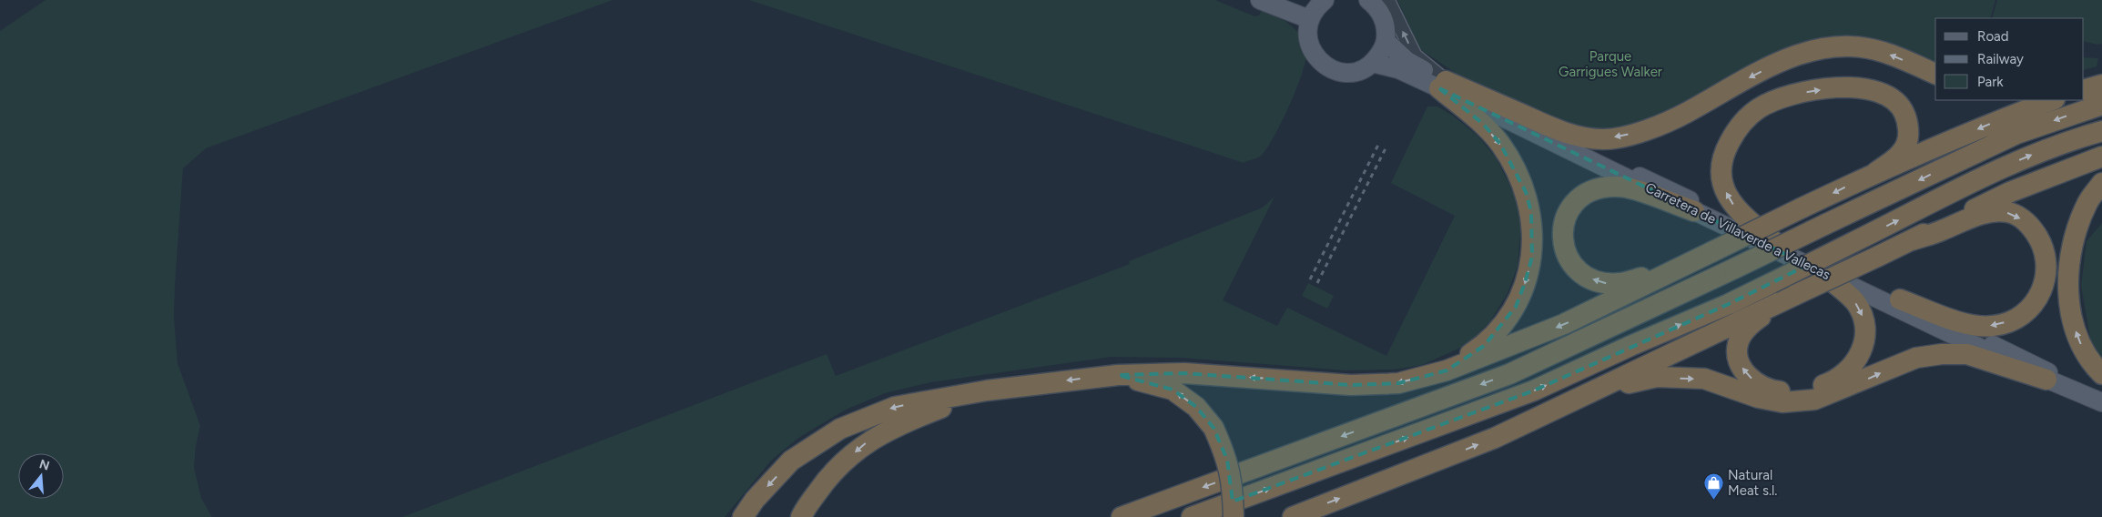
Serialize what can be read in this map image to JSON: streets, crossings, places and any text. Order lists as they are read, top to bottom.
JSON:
{
  "streets": {
    "main road": ["Carretera de Villaverde a Vallecas"]
  },
  "parks": ["Parque Garrigues Walker"],
  "places": {
    "shop": ["Natural Meat s.l."]
  },
  "legend": ["Road", "Railway", "Park"],
  "north": "top"
}
